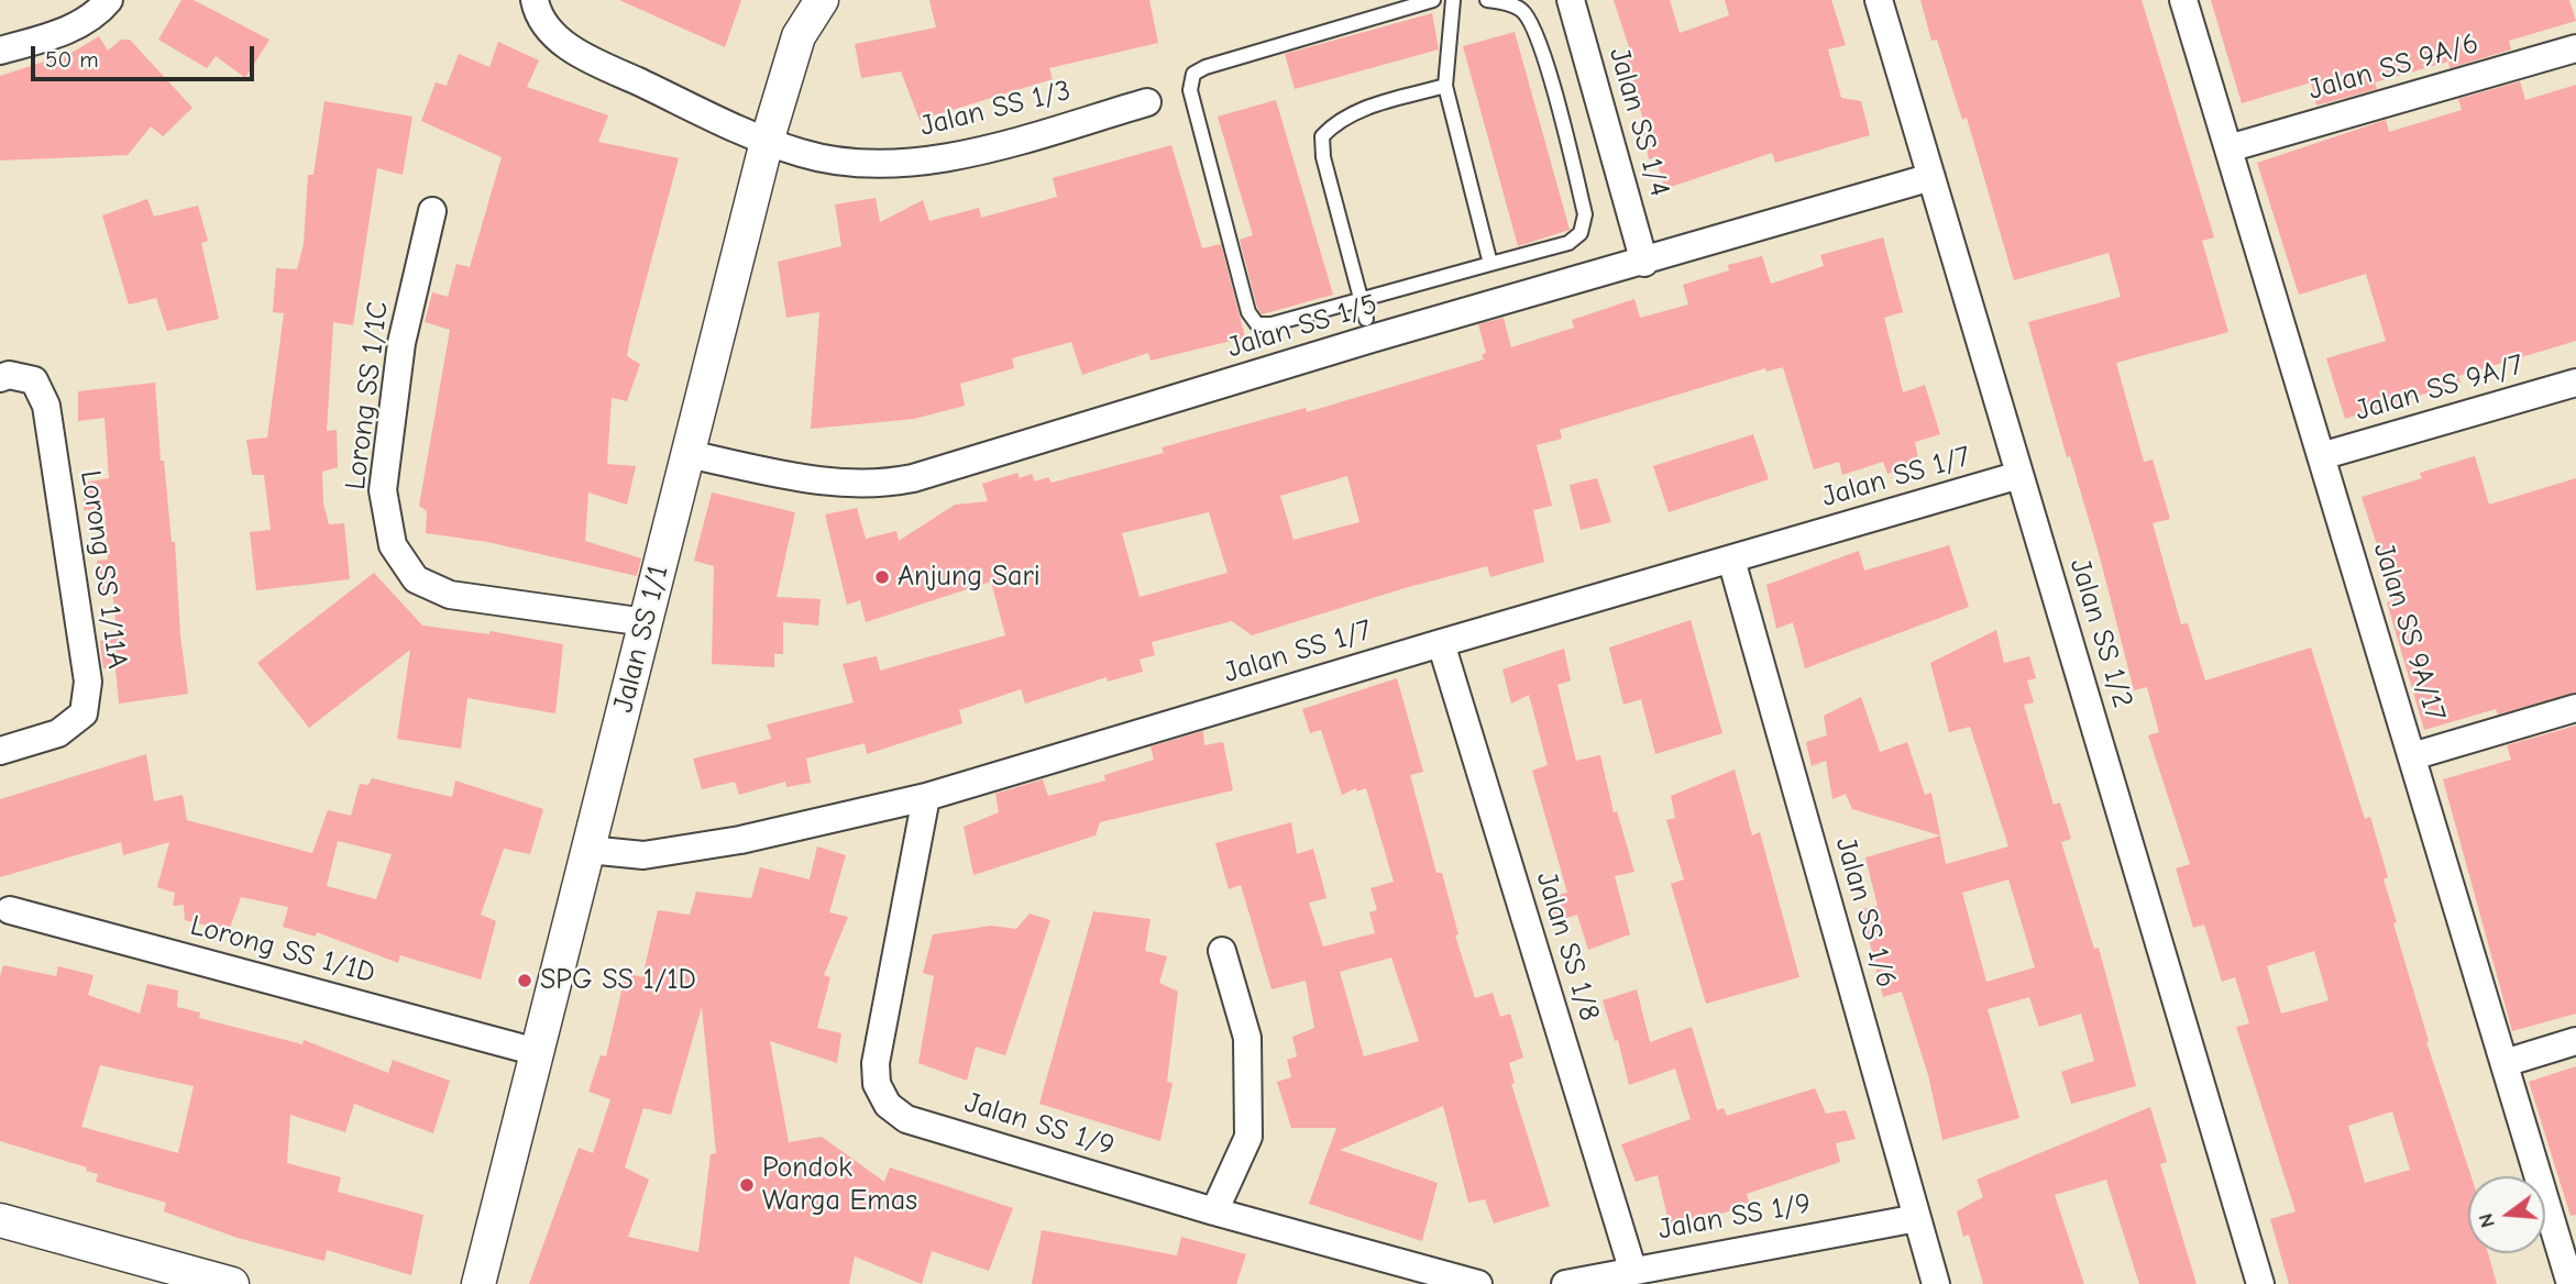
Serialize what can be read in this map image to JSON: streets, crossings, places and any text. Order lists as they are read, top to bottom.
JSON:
{
  "streets": {
    "street": [
      "Jalan SS 9A/6",
      "Jalan SS 1/3",
      "Jalan SS 1/4",
      "Jalan SS 1/5",
      "Jalan SS 9A/7",
      "Lorong SS 1/1C",
      "Jalan SS 1/7",
      "Lorong SS 1/11A",
      "Jalan SS 9A/17",
      "Jalan SS 1/2",
      "Jalan SS 1/1",
      "Jalan SS 1/6",
      "Jalan SS 1/8",
      "Lorong SS 1/1D",
      "Jalan SS 1/9"
    ]
  },
  "crossings": [
    ["Jalan SS 9A/6", "Jalan SS 9A/17"],
    ["Jalan SS 1/3", "Jalan SS 1/1"],
    ["Jalan SS 1/4", "Jalan SS 1/5"],
    ["Jalan SS 1/5", "Jalan SS 1/2"],
    ["Jalan SS 1/5", "Jalan SS 1/1"],
    ["Jalan SS 9A/7", "Jalan SS 9A/17"],
    ["Lorong SS 1/1C", "Jalan SS 1/1"],
    ["Jalan SS 1/7", "Jalan SS 1/2"],
    ["Jalan SS 1/7", "Jalan SS 1/1"],
    ["Jalan SS 1/7", "Jalan SS 1/6"],
    ["Jalan SS 1/7", "Jalan SS 1/8"],
    ["Jalan SS 1/7", "Jalan SS 1/9"],
    ["Jalan SS 1/1", "Lorong SS 1/1D"],
    ["Jalan SS 1/6", "Jalan SS 1/9"],
    ["Jalan SS 1/8", "Jalan SS 1/9"]
  ],
  "places": ["Anjung Sari", "SPG SS 1/1D", "Pondok Warga Emas"],
  "scale_bar": "50 m",
  "north": "left"
}
